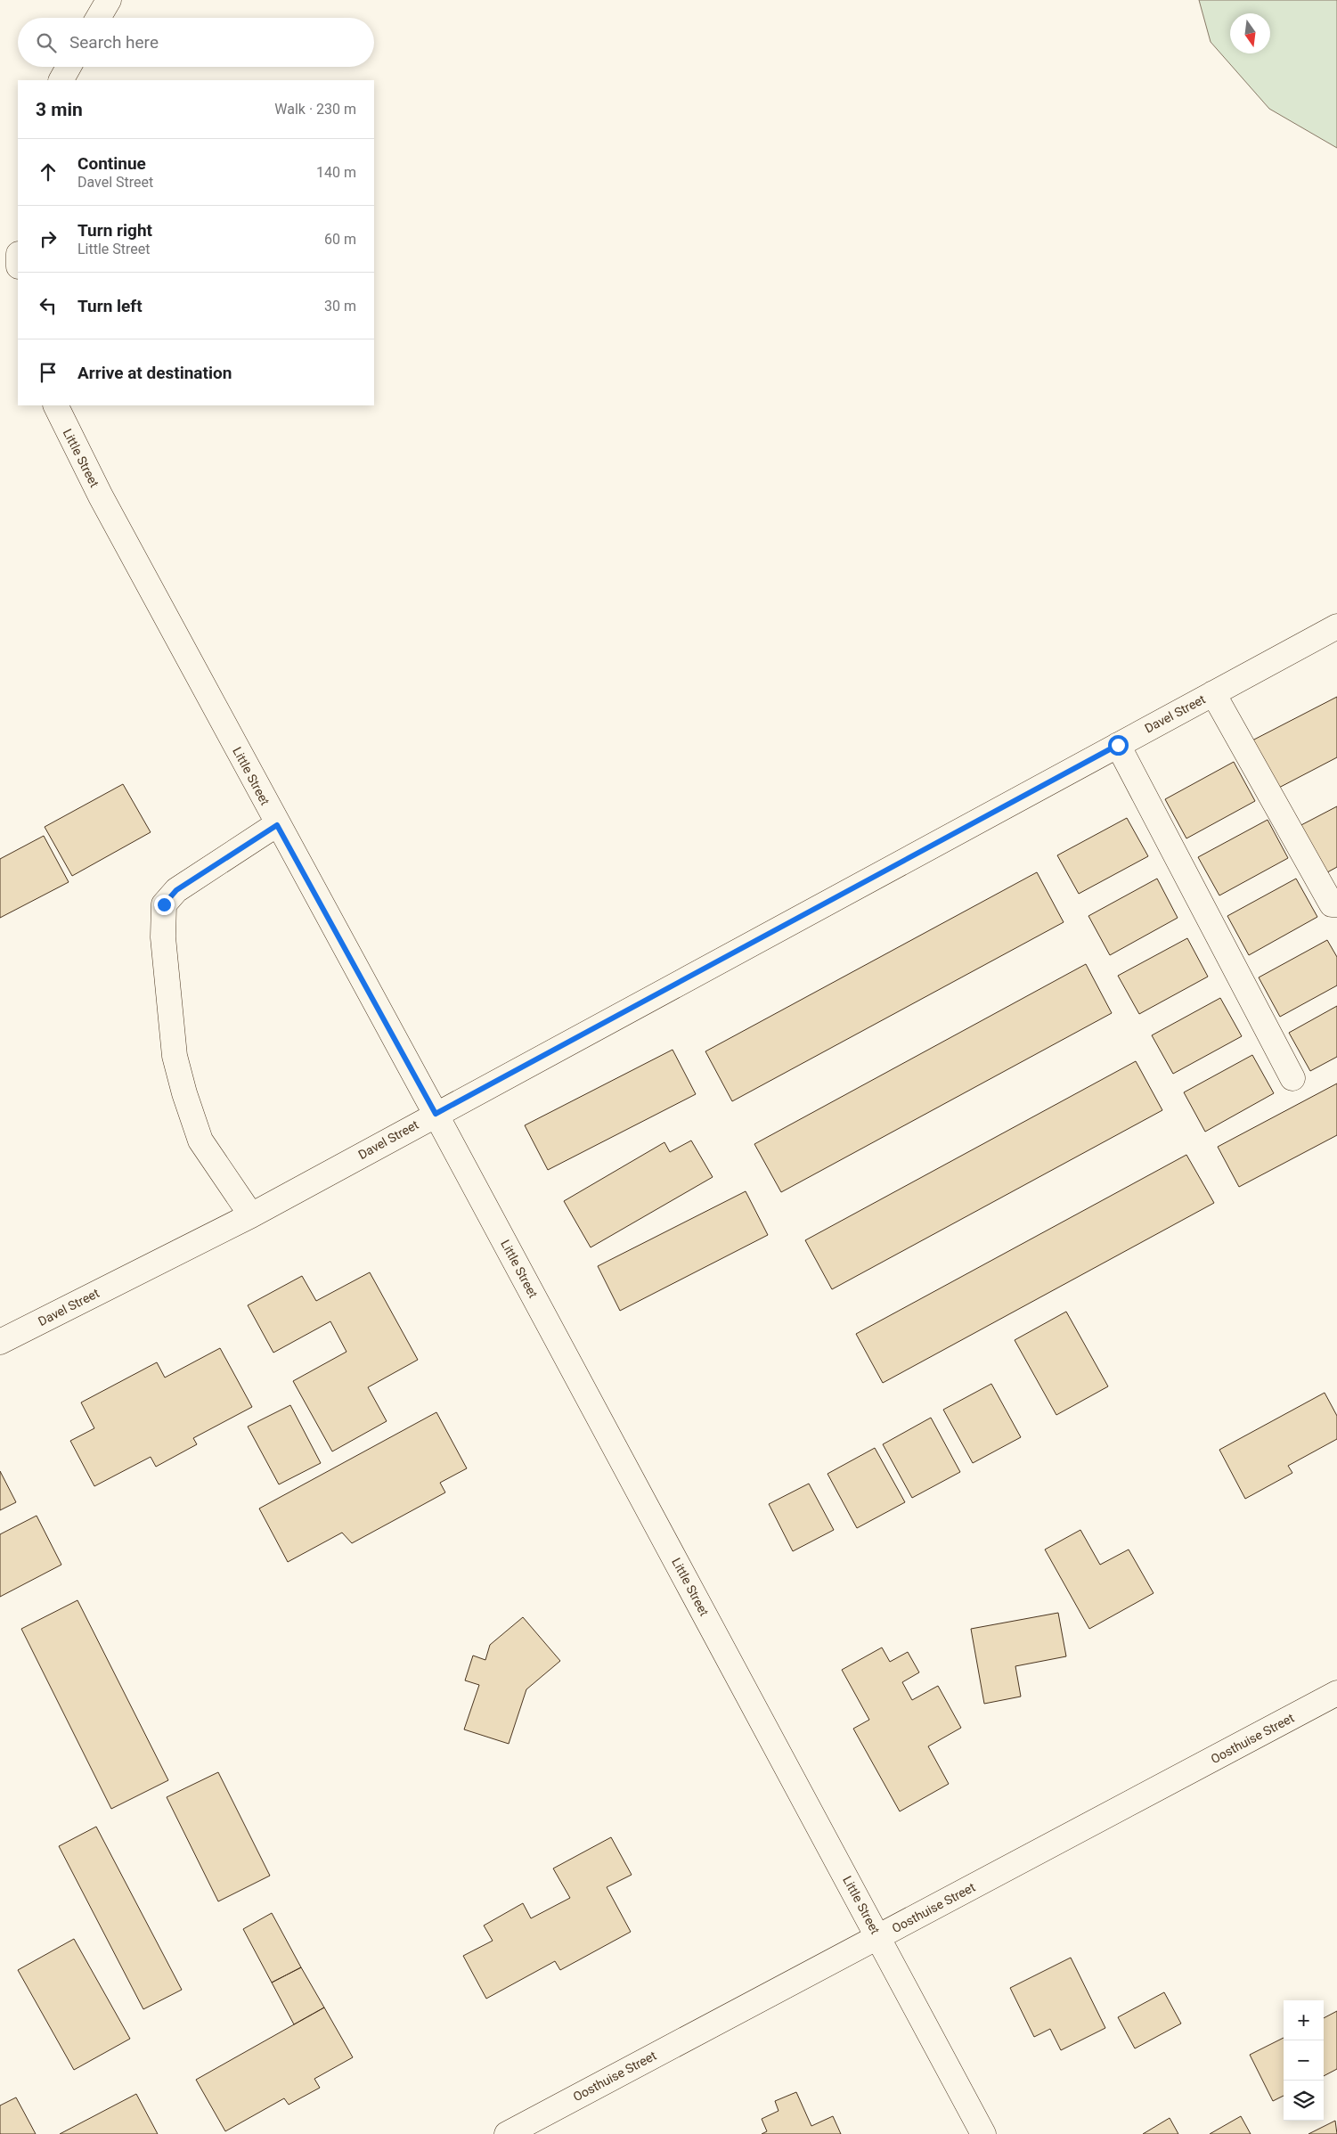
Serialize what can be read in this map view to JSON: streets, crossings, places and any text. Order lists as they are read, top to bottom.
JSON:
{
  "streets": {
    "street": ["Little Street", "Davel Street", "Oosthuise Street"]
  },
  "crossings": [
    ["Little Street", "Davel Street"],
    ["Little Street", "Oosthuise Street"]
  ],
  "north": "bottom",
  "page": {
    "search": "Search here",
    "heading": ["3 min", "Walk · 230 m"],
    "list": [
      ["Continue", "Davel Street", "140 m"],
      ["Turn right", "Little Street", "60 m"],
      ["Turn left", "30 m"],
      "Arrive at destination"
    ],
    "map_buttons": ["+", "−"]
  }
}
